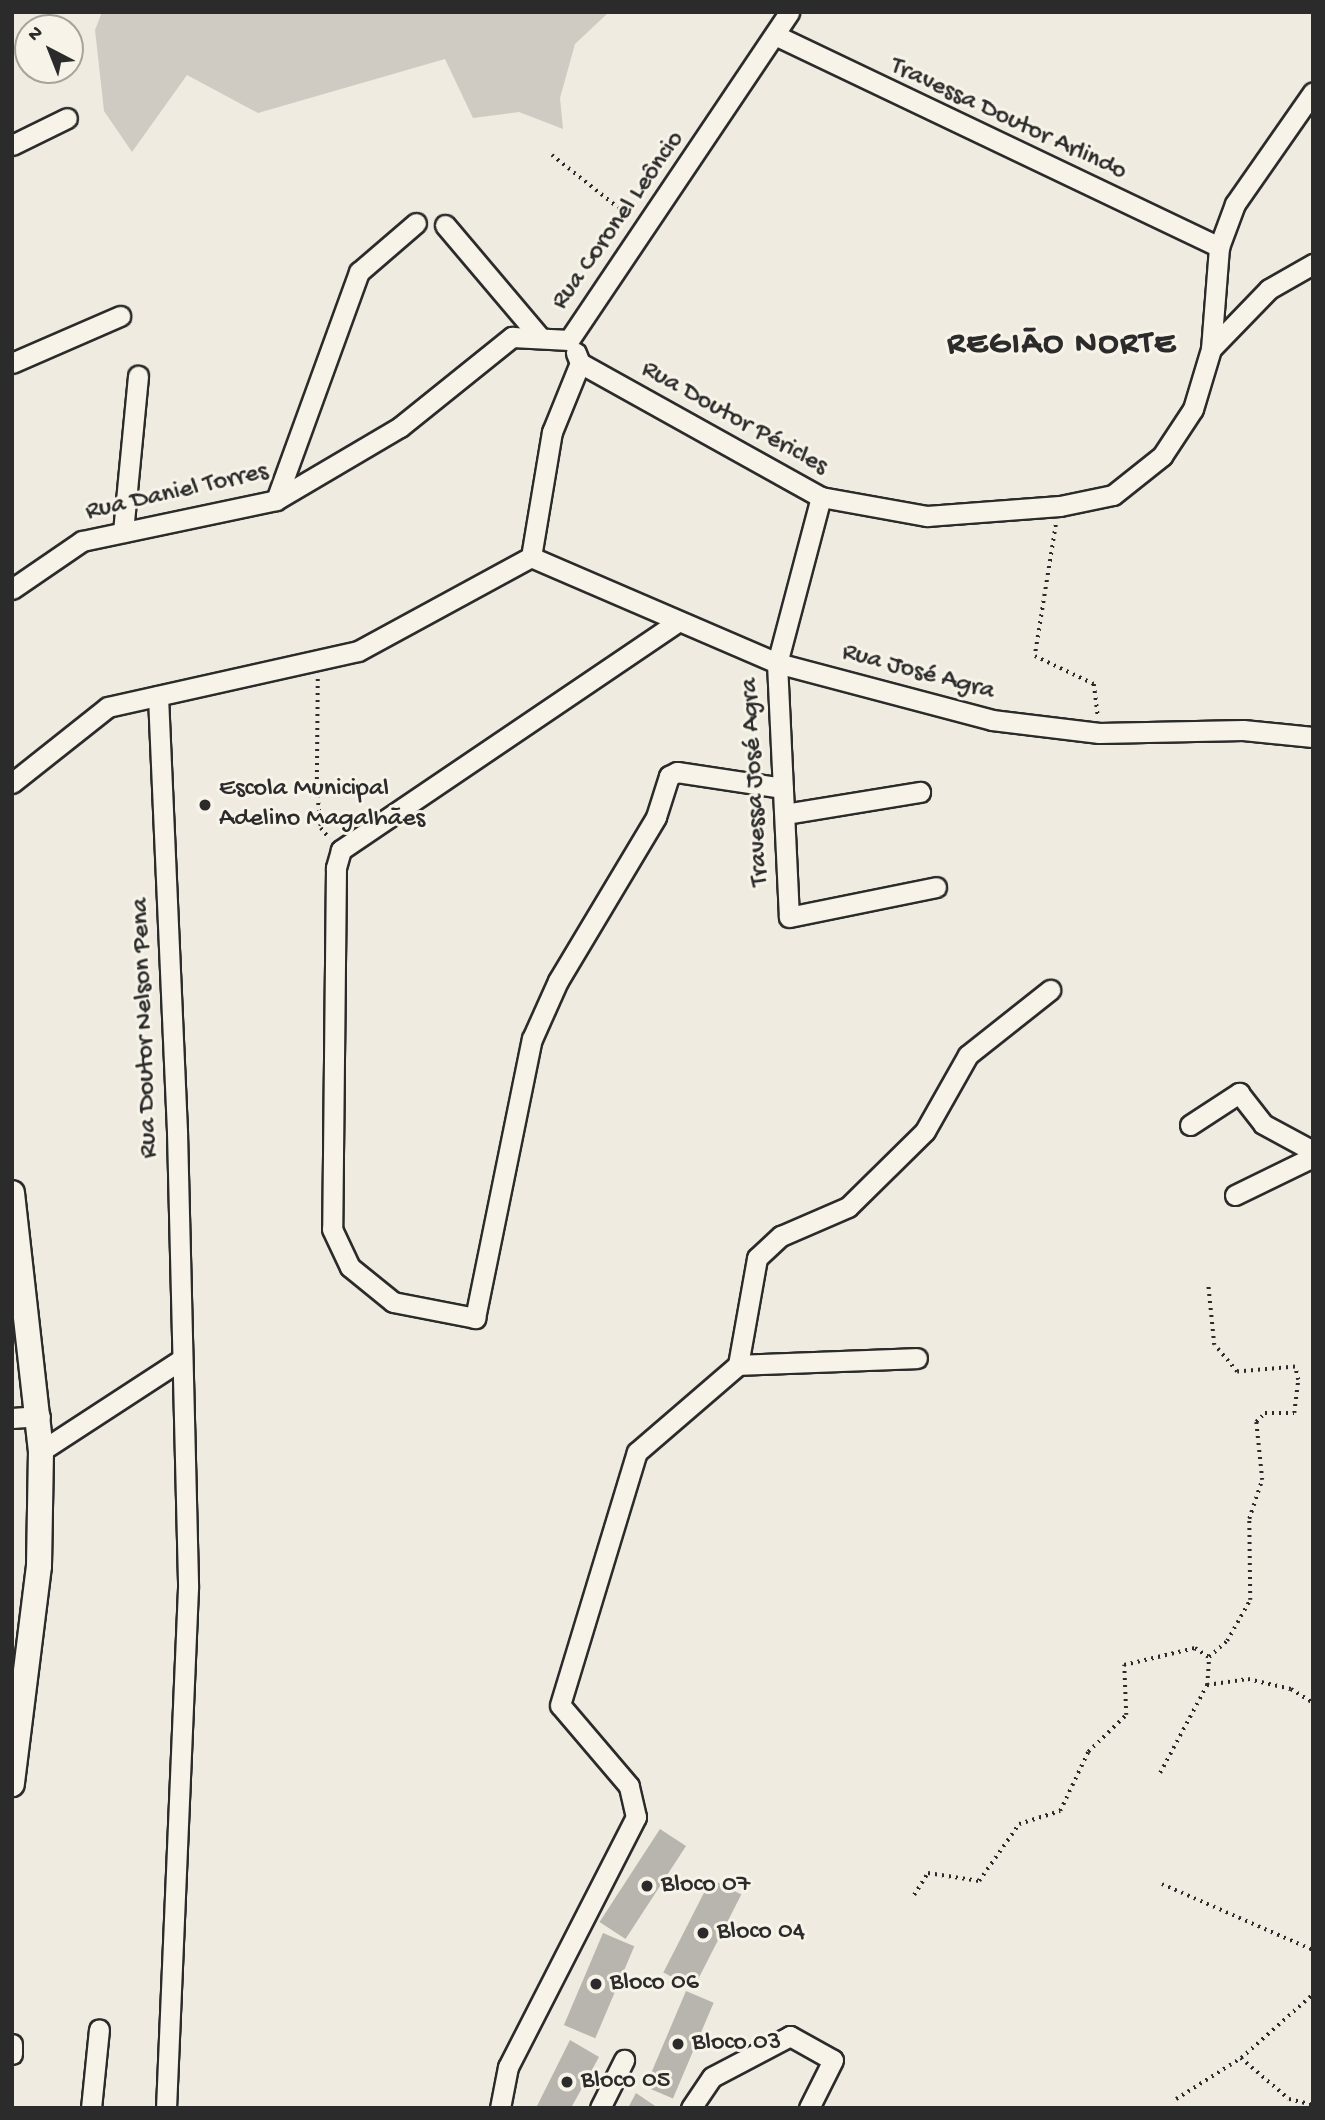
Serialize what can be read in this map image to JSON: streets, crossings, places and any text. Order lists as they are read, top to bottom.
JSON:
{
  "streets": {
    "street": [
      "Travessa Doutor Arlindo",
      "Rua Coronel Leôncio",
      "Rua Doutor Péricles",
      "Rua Daniel Torres",
      "Rua José Agra",
      "Travessa José Agra",
      "Rua Doutor Nelson Pena"
    ]
  },
  "crossings": [
    ["Travessa Doutor Arlindo", "Rua Coronel Leôncio"],
    ["Travessa Doutor Arlindo", "Rua Doutor Péricles"],
    ["Rua Coronel Leôncio", "Rua Doutor Péricles"],
    ["Rua Coronel Leôncio", "Rua Daniel Torres"],
    ["Rua Doutor Péricles", "Travessa José Agra"],
    ["Rua José Agra", "Travessa José Agra"]
  ],
  "districts": ["REGIÃO NORTE"],
  "places": [
    "Escola Municipal Adelino Magalhães",
    "Bloco 07",
    "Bloco 04",
    "Bloco 06",
    "Bloco 03",
    "Bloco 05"
  ],
  "north": "top left"
}
